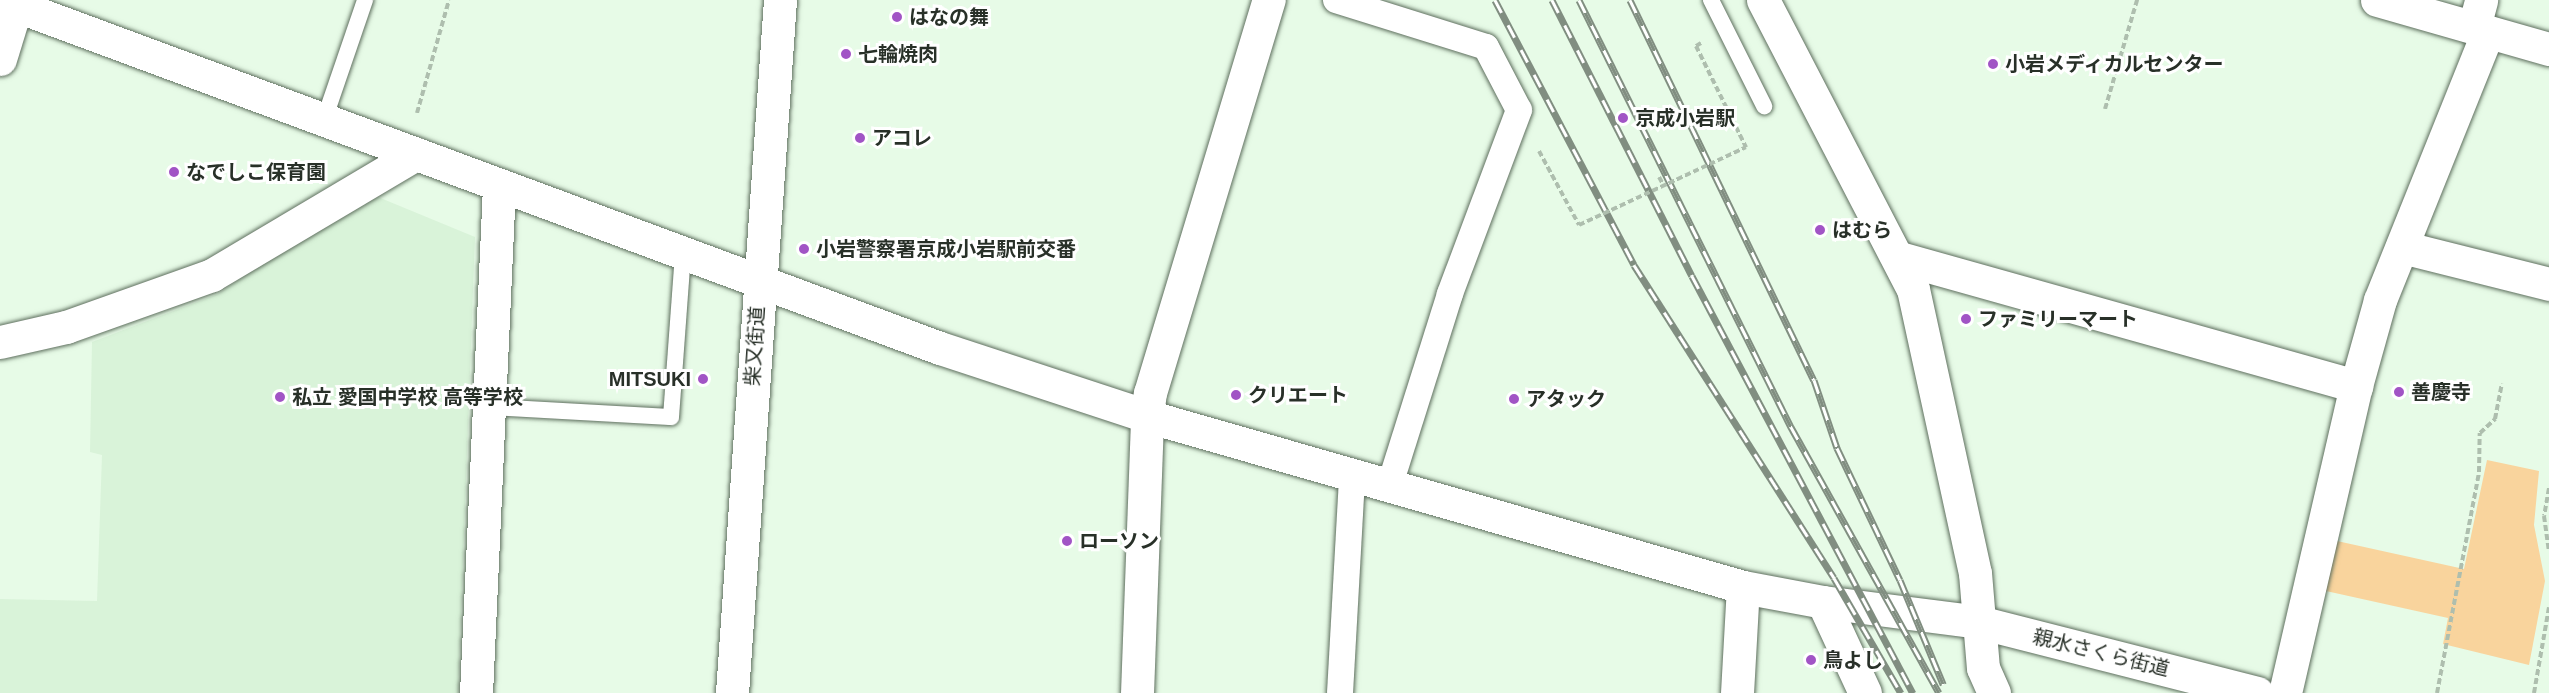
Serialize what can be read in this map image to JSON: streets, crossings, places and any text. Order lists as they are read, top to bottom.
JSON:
{
  "streets": {
    "street": ["柴又街道", "親水さくら街道"]
  },
  "crossings": [
    ["柴又街道", "親水さくら街道"]
  ],
  "places": [
    "はなの舞",
    "七輪焼肉",
    "小岩メディカルセンター",
    "京成小岩駅",
    "アコレ",
    "なでしこ保育園",
    "はむら",
    "小岩警察署京成小岩駅前交番",
    "ファミリーマート",
    "MITSUKI",
    "善慶寺",
    "クリエート",
    "私立 愛国中学校 高等学校",
    "アタック",
    "ローソン",
    "鳥よし"
  ]
}
